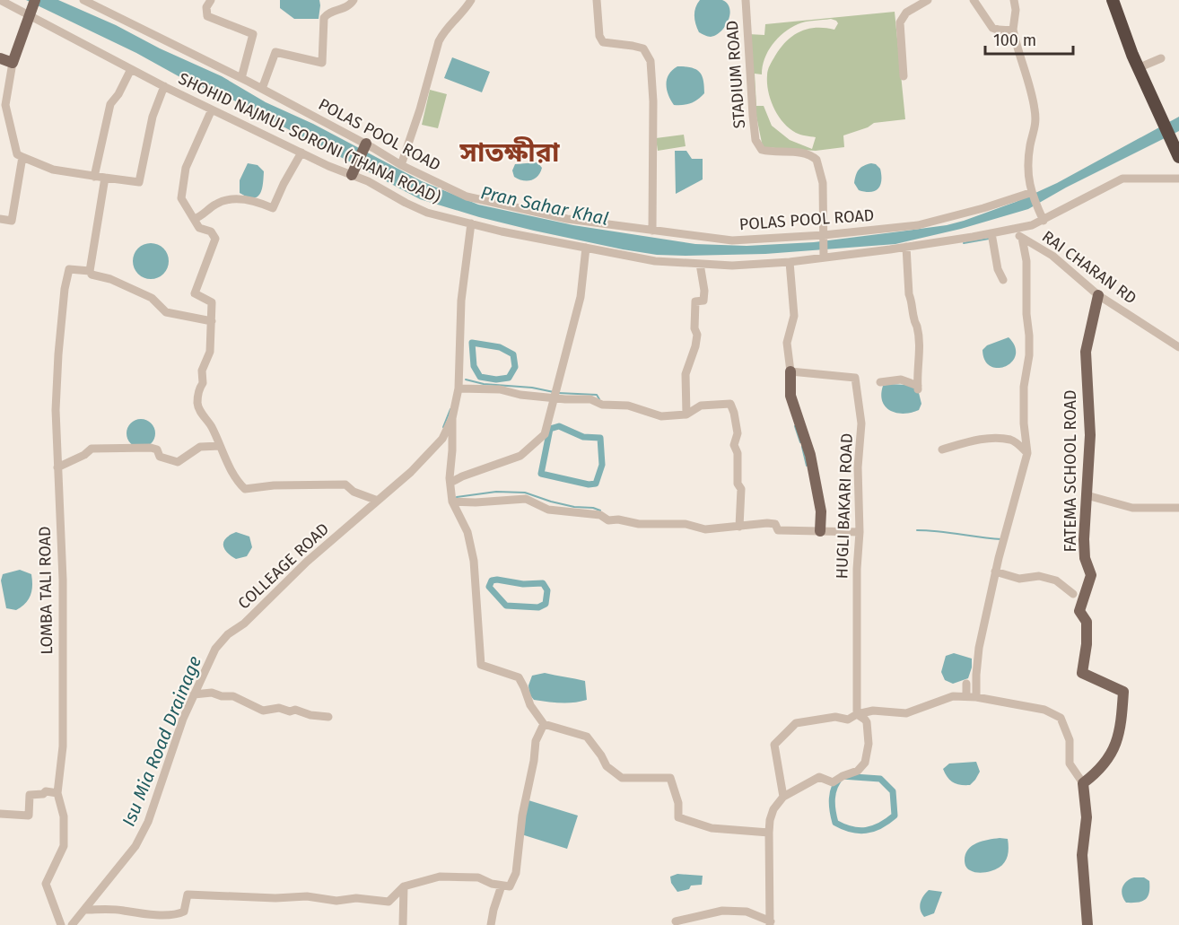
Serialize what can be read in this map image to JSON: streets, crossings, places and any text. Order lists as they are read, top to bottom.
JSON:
{
  "streets": {
    "main road": ["FATEMA SCHOOL ROAD"],
    "street": [
      "STADIUM ROAD",
      "POLAS POOL ROAD",
      "SHOHID NAJMUL SORONI (THANA ROAD)",
      "RAI CHARAN RD",
      "HUGLI BAKARI ROAD",
      "COLLEAGE ROAD",
      "LOMBA TALI ROAD"
    ]
  },
  "crossings": [
    ["STADIUM ROAD", "POLAS POOL ROAD"],
    ["STADIUM ROAD", "SHOHID NAJMUL SORONI (THANA ROAD)"],
    ["SHOHID NAJMUL SORONI (THANA ROAD)", "RAI CHARAN RD"],
    ["SHOHID NAJMUL SORONI (THANA ROAD)", "COLLEAGE ROAD"],
    ["RAI CHARAN RD", "FATEMA SCHOOL ROAD"]
  ],
  "districts": ["সাতক্ষীরা"],
  "water": ["Pran Sahar Khal", "Isu Mia Road Drainage"],
  "scale_bar": "100 m"
}
